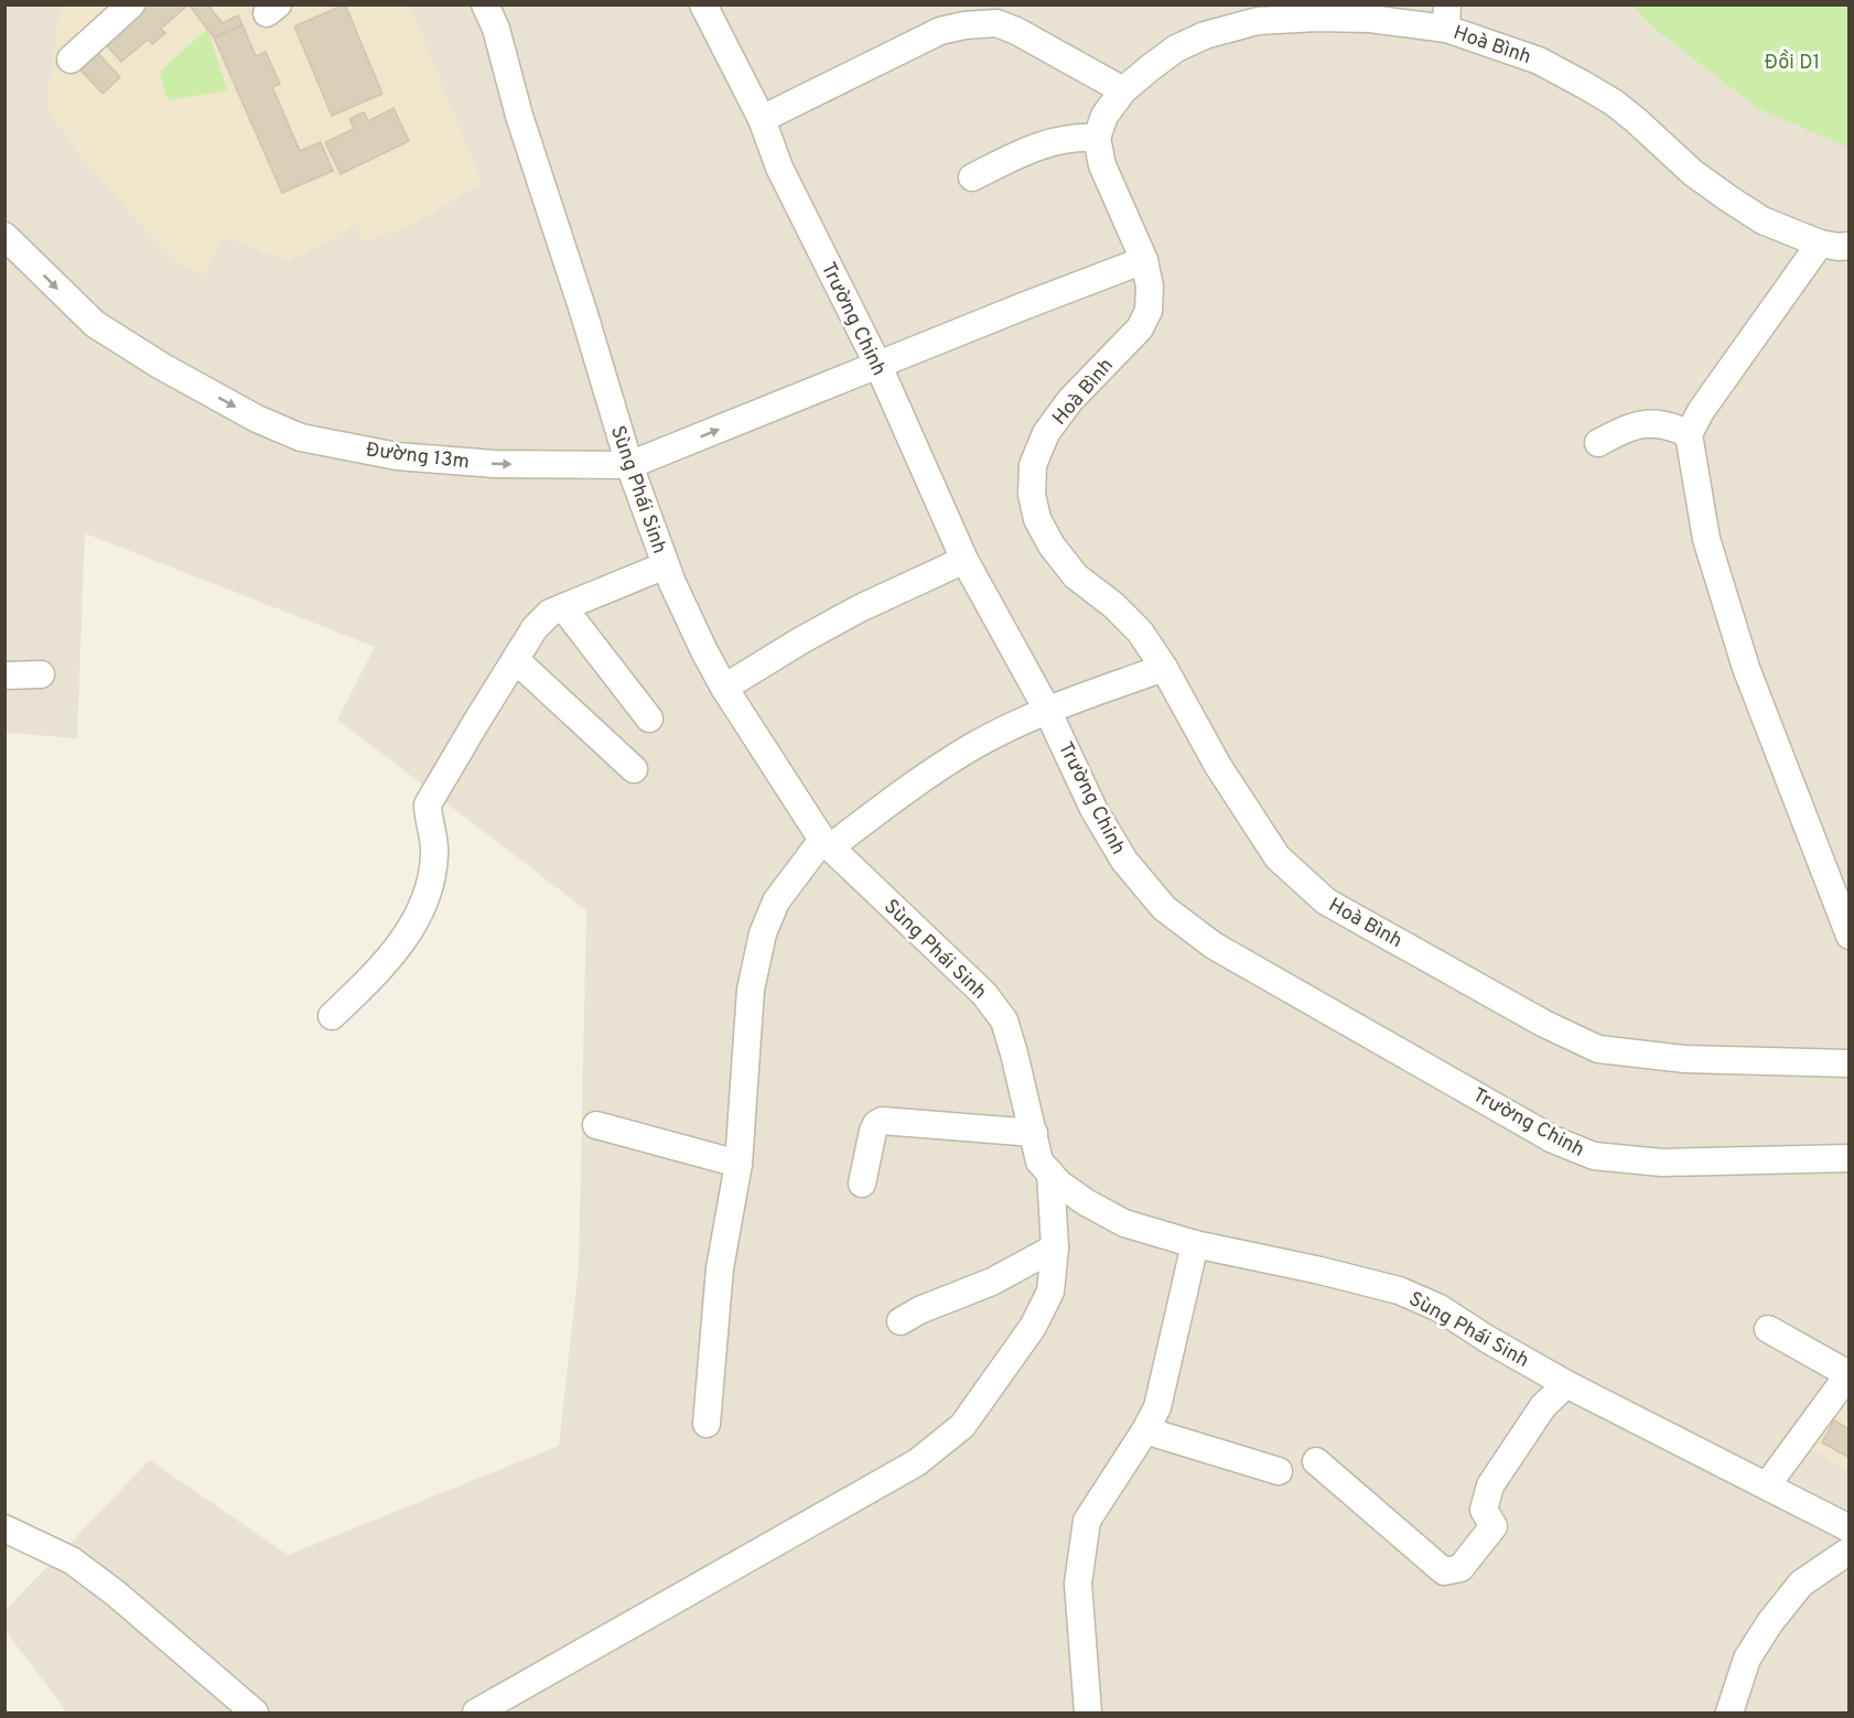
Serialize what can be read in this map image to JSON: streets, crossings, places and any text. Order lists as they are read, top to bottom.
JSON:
{
  "streets": {
    "street": [
      "Hoà Bình",
      "Trường Chinh",
      "Đường 13m",
      "Sùng Phái Sinh"
    ]
  },
  "crossings": [
    ["Hoà Bình", "Đường 13m"],
    ["Trường Chinh", "Đường 13m"],
    ["Đường 13m", "Sùng Phái Sinh"]
  ],
  "one_way": ["Đường 13m"],
  "parks": ["Đồi D1"]
}
